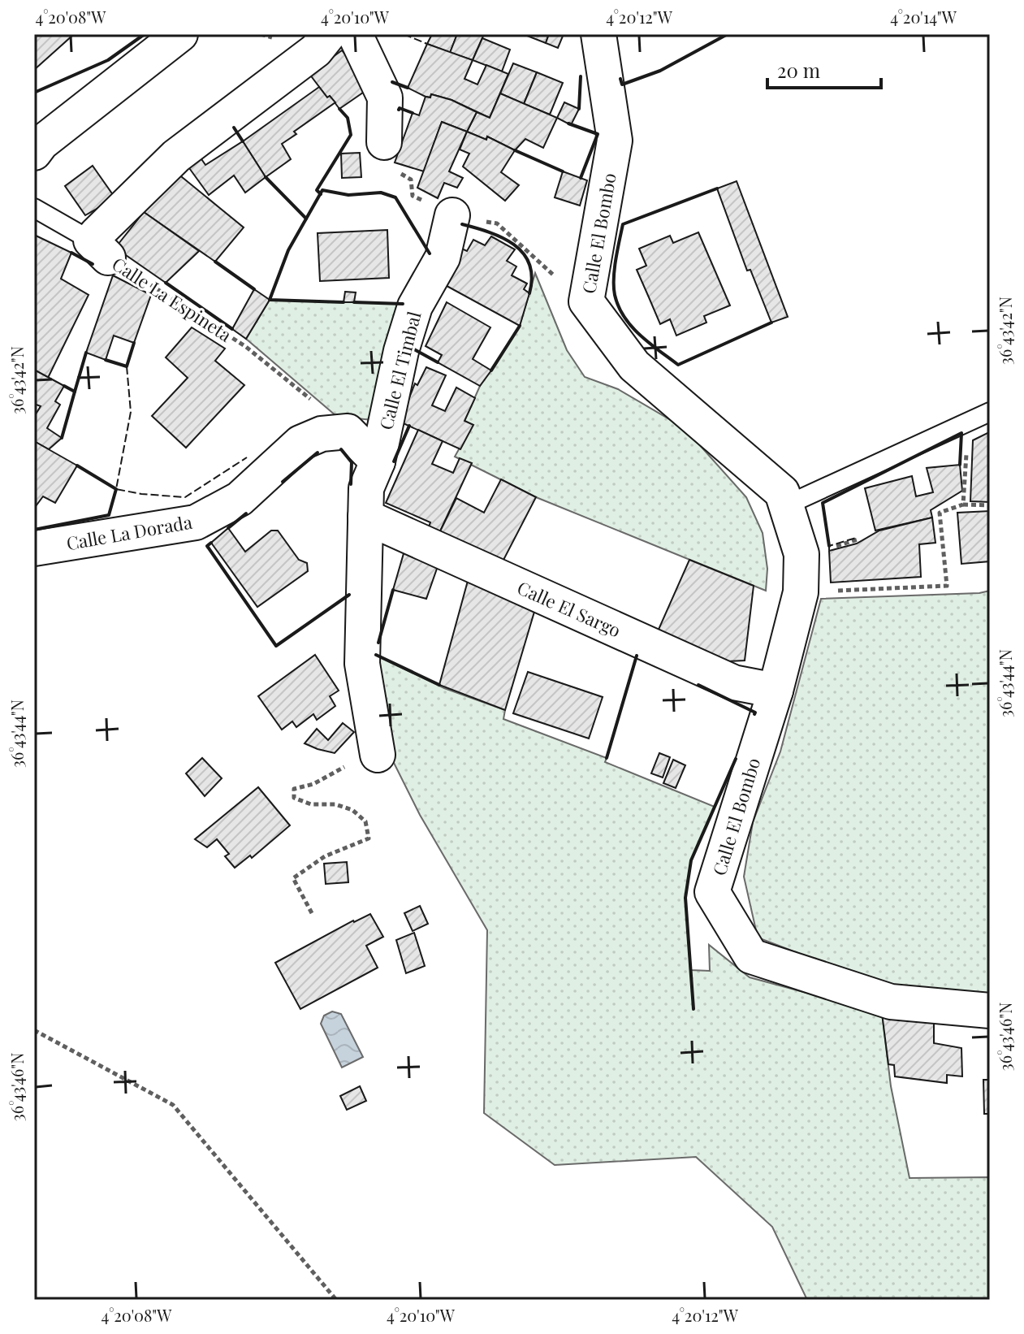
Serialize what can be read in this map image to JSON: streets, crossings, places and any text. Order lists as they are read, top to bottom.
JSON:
{
  "streets": {
    "street": [
      "Calle El Bombo",
      "Calle El Timbal",
      "Calle La Dorada",
      "Calle El Sargo"
    ],
    "path": ["Calle La Espineta"]
  },
  "crossings": [
    ["Calle El Bombo", "Calle El Sargo"],
    ["Calle La Espineta", "Calle La Dorada"],
    ["Calle El Timbal", "Calle El Sargo"]
  ],
  "scale_bar": "20 m",
  "coordinates": [
    "4°20'08\"W",
    "4°20'10\"W",
    "4°20'12\"W",
    "4°20'14\"W",
    "36°43'42\"N",
    "36°43'44\"N",
    "36°43'46\"N"
  ]
}
